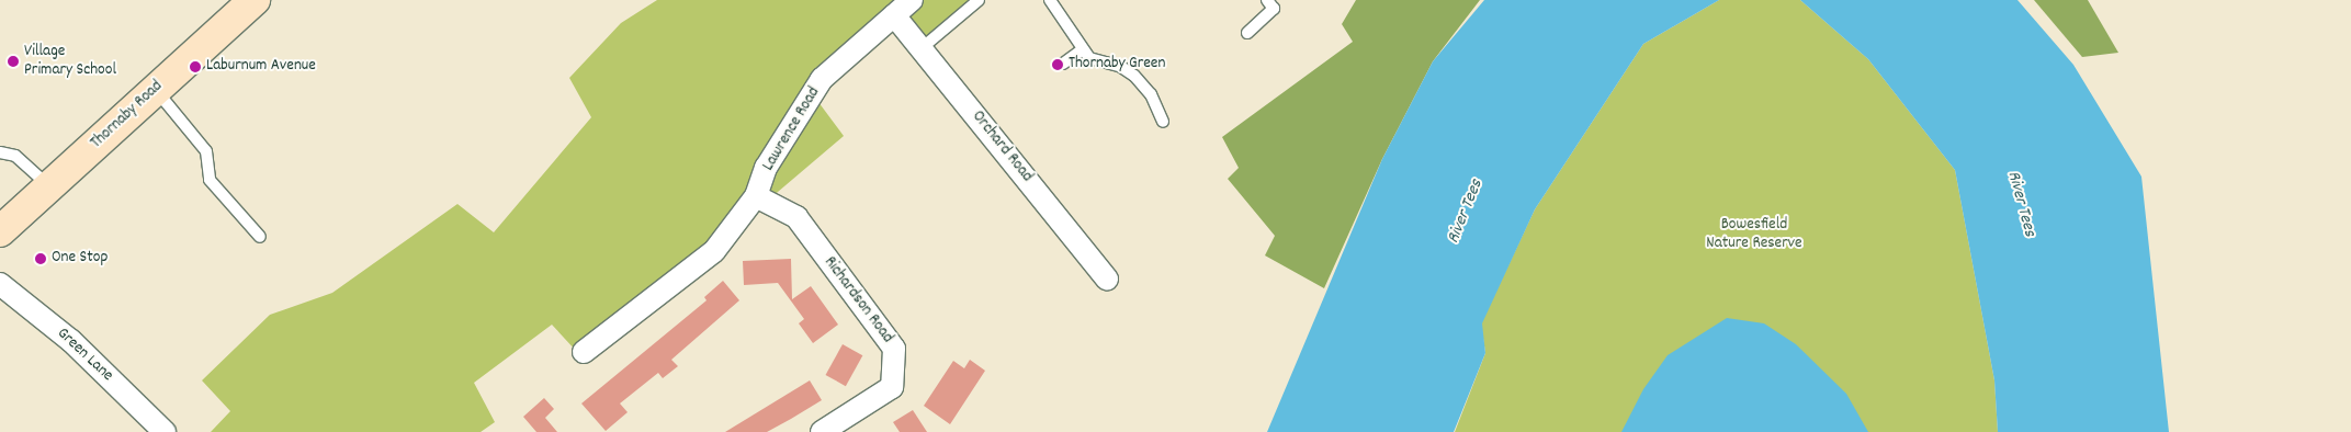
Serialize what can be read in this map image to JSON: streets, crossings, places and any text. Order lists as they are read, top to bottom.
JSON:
{
  "streets": {
    "street": [
      "Thornaby Road",
      "Lawrence Road",
      "Orchard Road",
      "Richardson Road",
      "Green Lane"
    ]
  },
  "crossings": [
    ["Lawrence Road", "Orchard Road"],
    ["Lawrence Road", "Richardson Road"]
  ],
  "water": ["River Tees"],
  "parks": ["Bowesfield Nature Reserve"],
  "places": [
    "Village Primary School",
    "Thornaby Green",
    "Laburnum Avenue",
    "One Stop"
  ]
}
